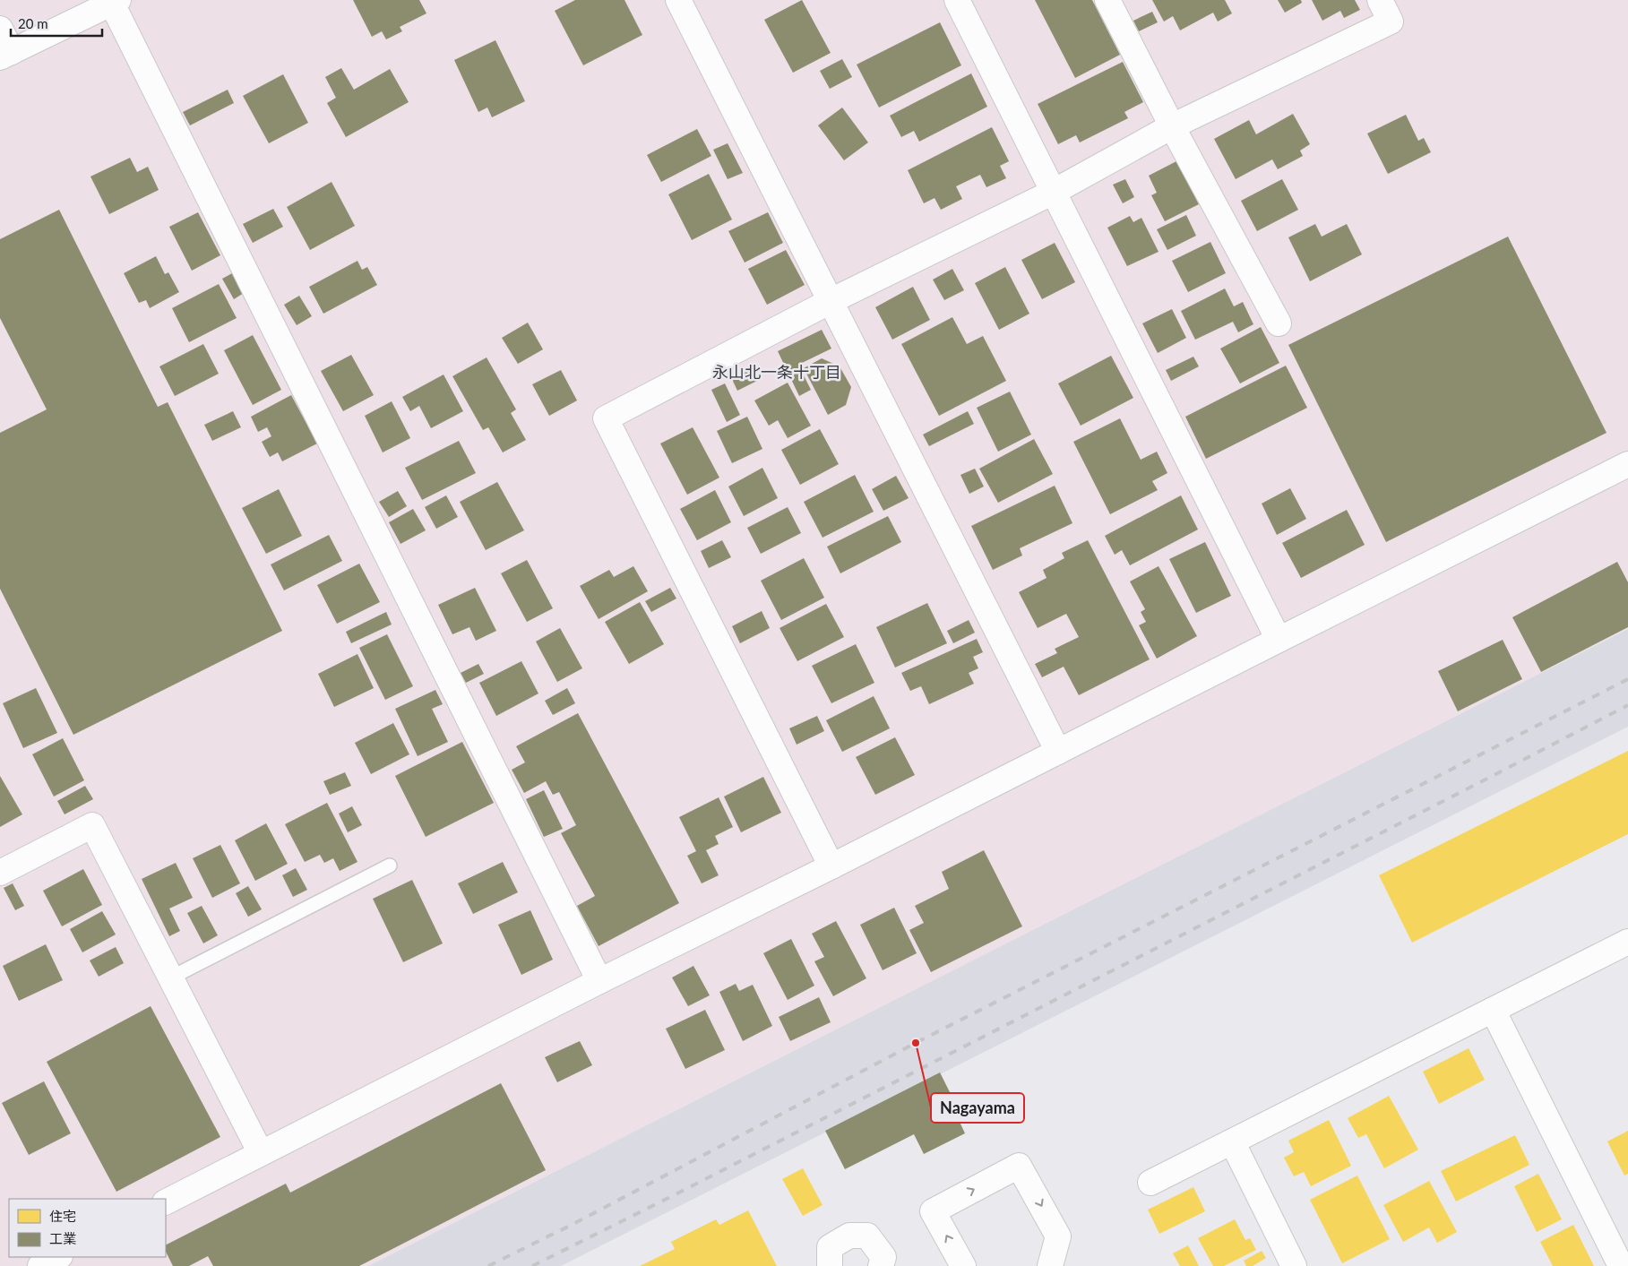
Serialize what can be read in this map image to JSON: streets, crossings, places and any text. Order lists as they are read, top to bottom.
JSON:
{
  "districts": ["永山北一条十丁目"],
  "places": ["Nagayama"],
  "legend": ["住宅", "工業"],
  "scale_bar": "20 m"
}
